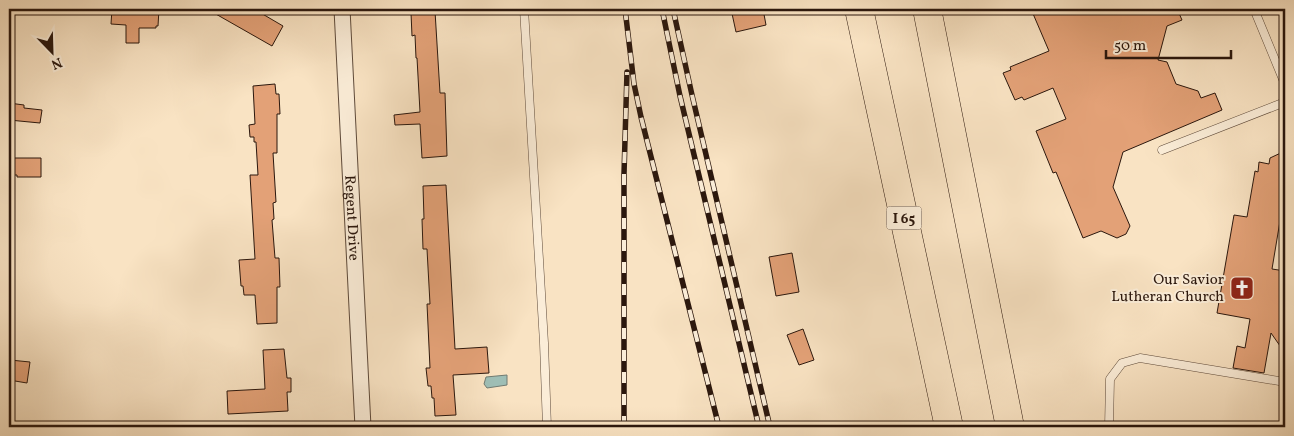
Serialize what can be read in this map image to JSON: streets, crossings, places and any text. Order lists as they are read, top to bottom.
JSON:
{
  "streets": {
    "highway": ["I 65"],
    "street": ["Regent Drive"]
  },
  "places": {
    "church": ["Our Savior Lutheran Church"]
  },
  "scale_bar": "50 m",
  "north": "bottom right"
}
